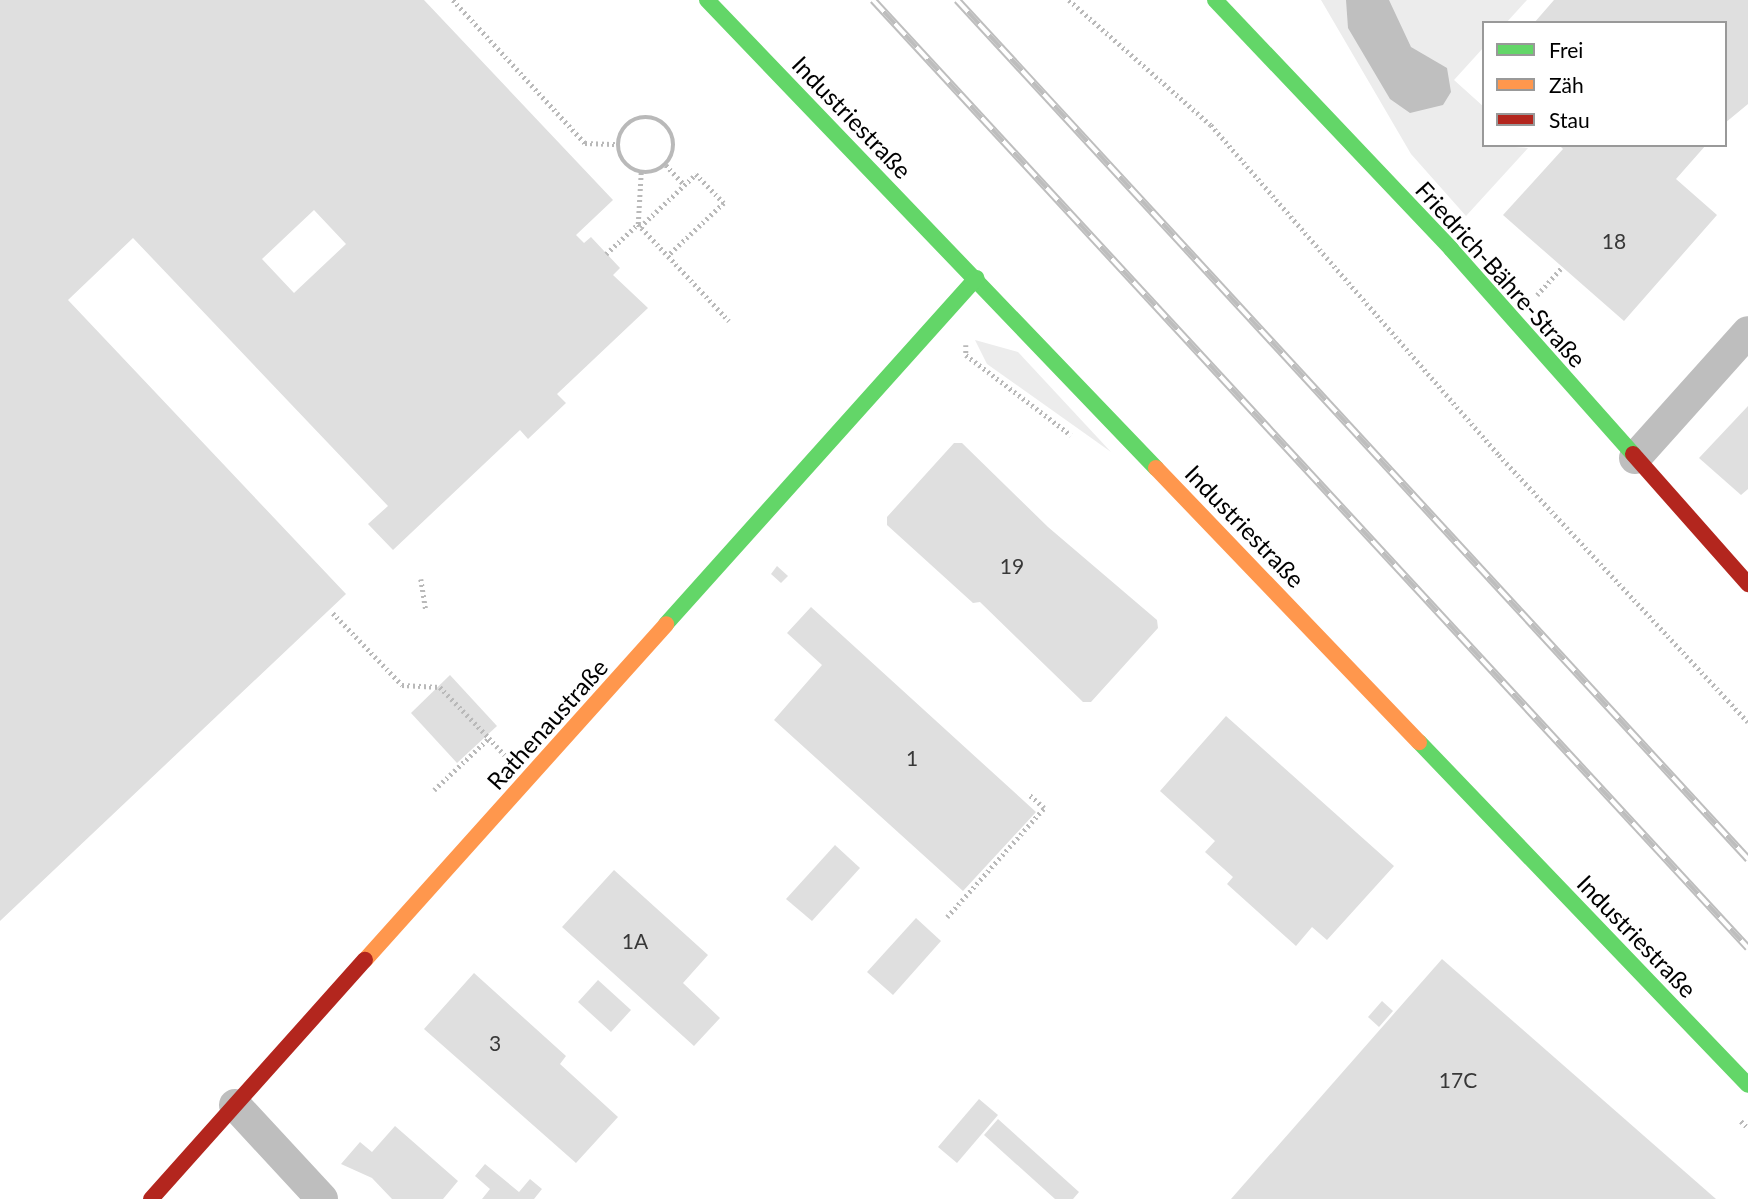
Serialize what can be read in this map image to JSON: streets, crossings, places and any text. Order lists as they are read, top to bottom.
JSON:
{
  "streets": {
    "street": ["Industriestraße", "Friedrich-Bähre-Straße", "Rathenaustraße"]
  },
  "crossings": [
    ["Industriestraße", "Rathenaustraße"]
  ],
  "house_numbers": [
    "18",
    "19",
    "1",
    "1A",
    "3",
    "17C"
  ],
  "legend": ["Frei", "Zäh", "Stau"]
}
